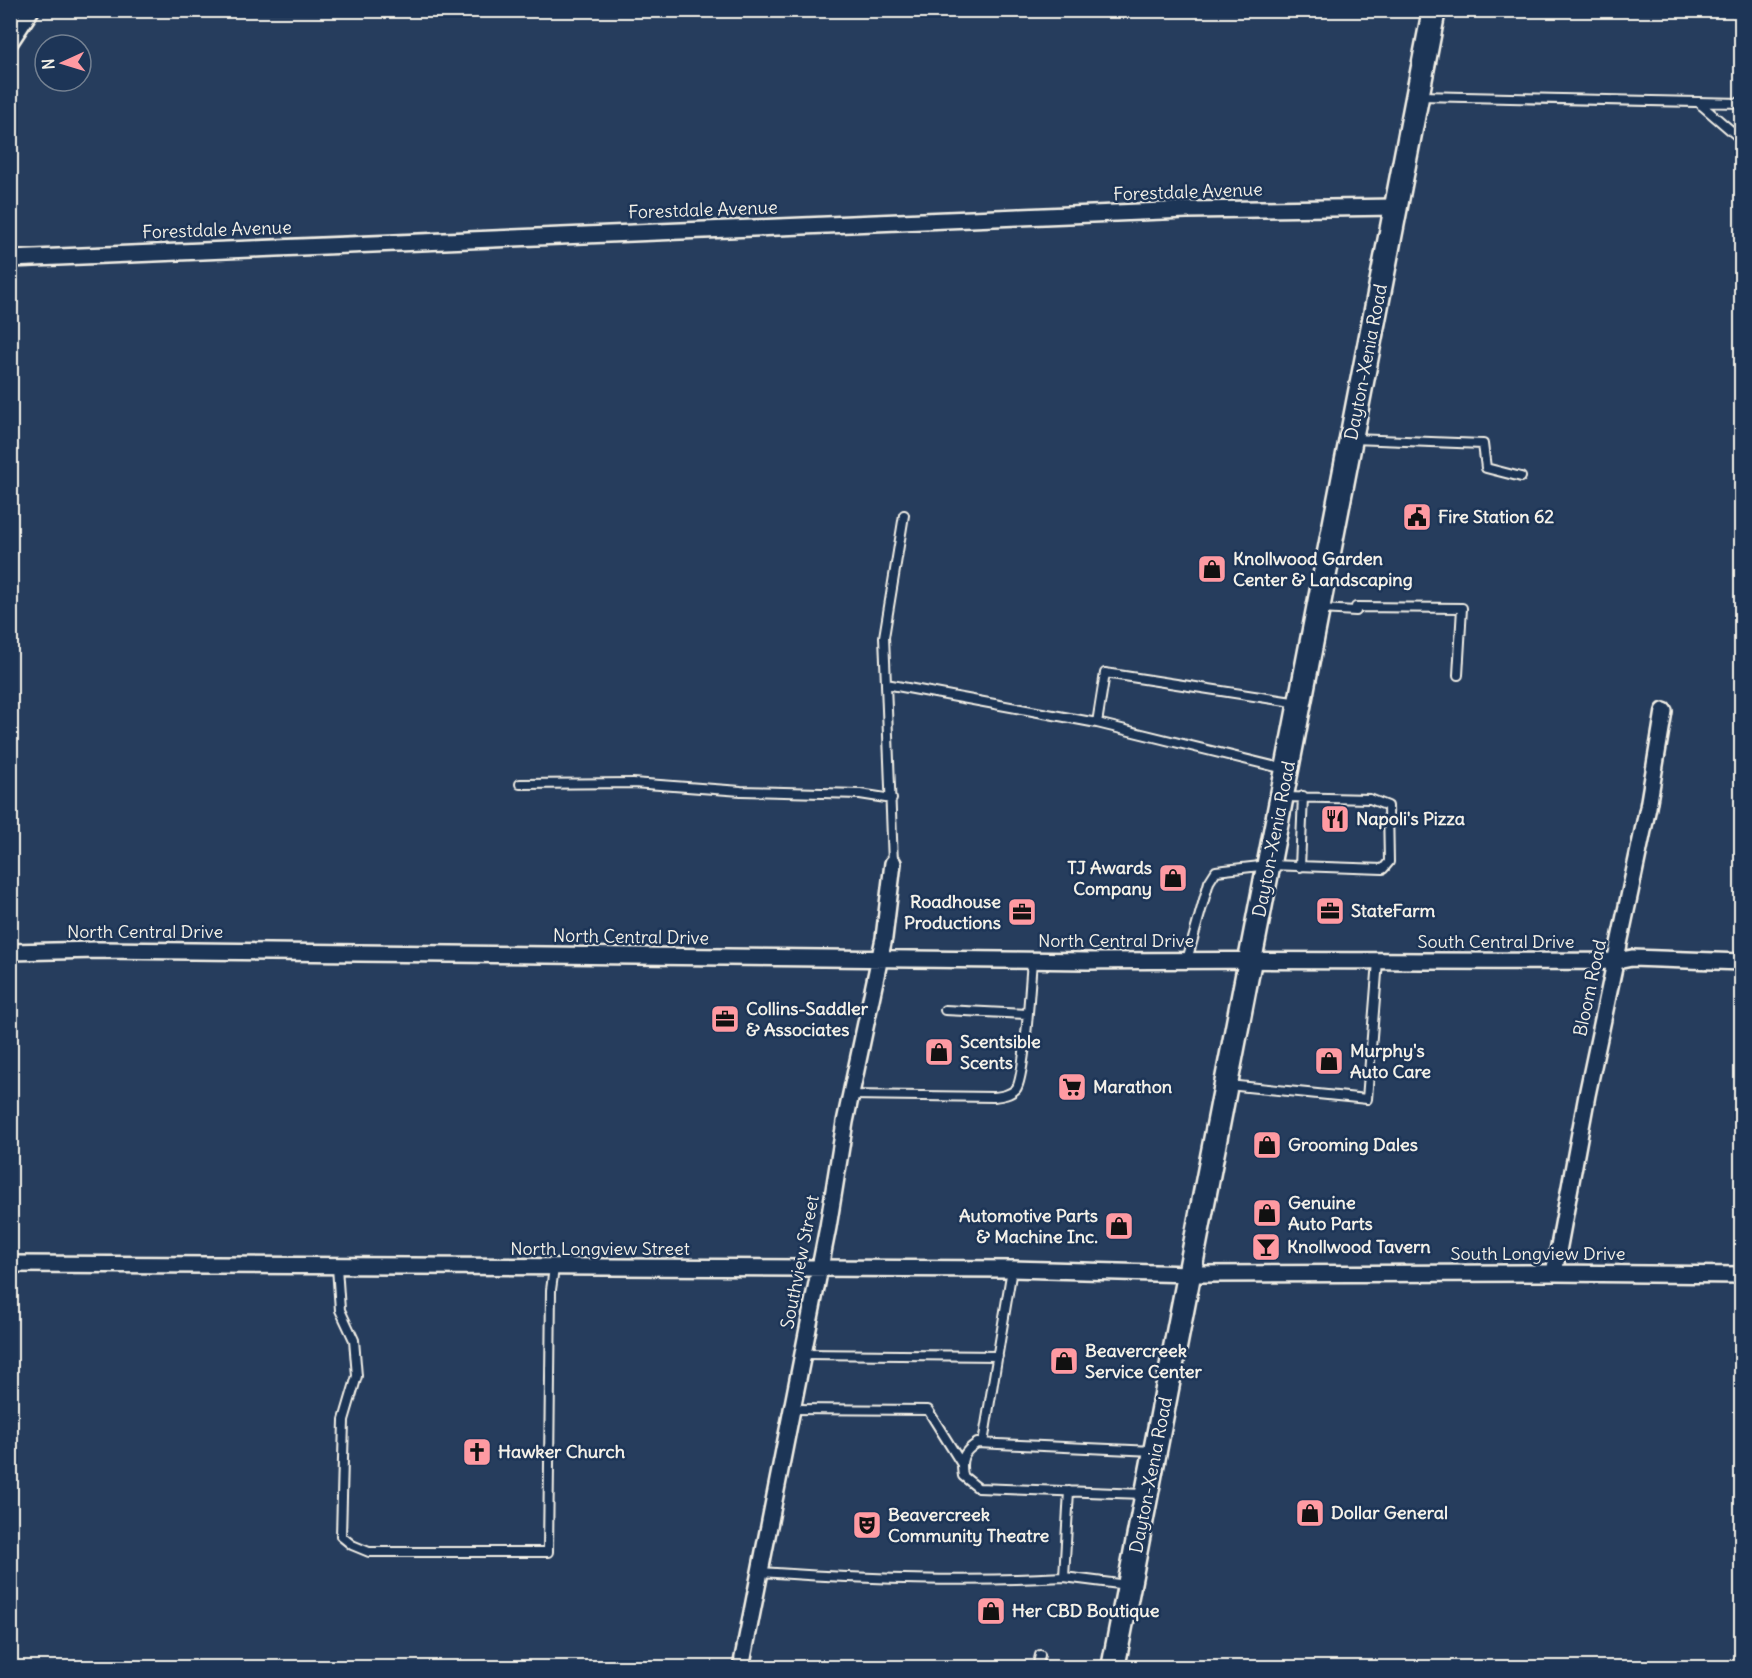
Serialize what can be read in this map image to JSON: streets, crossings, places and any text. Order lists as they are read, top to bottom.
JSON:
{
  "streets": {
    "main road": ["Dayton-Xenia Road"],
    "street": [
      "Forestdale Avenue",
      "North Central Drive",
      "South Central Drive",
      "Bloom Road",
      "North Longview Street",
      "South Longview Drive",
      "Southview Street"
    ]
  },
  "crossings": [
    ["Forestdale Avenue", "Dayton-Xenia Road"],
    ["Dayton-Xenia Road", "North Central Drive"],
    ["Dayton-Xenia Road", "South Central Drive"],
    ["Dayton-Xenia Road", "North Longview Street"],
    ["Dayton-Xenia Road", "South Longview Drive"],
    ["North Central Drive", "South Central Drive"],
    ["North Central Drive", "Southview Street"],
    ["South Central Drive", "Bloom Road"],
    ["Bloom Road", "South Longview Drive"],
    ["North Longview Street", "South Longview Drive"],
    ["North Longview Street", "Southview Street"]
  ],
  "places": {
    "public building": ["Fire Station 62"],
    "shop": [
      "Knollwood Garden Center & Landscaping",
      "TJ Awards Company",
      "Scentsible Scents",
      "Murphy's Auto Care",
      "Grooming Dales",
      "Genuine Auto Parts",
      "Automotive Parts & Machine Inc.",
      "Beavercreek Service Center",
      "Dollar General",
      "Her CBD Boutique"
    ],
    "restaurant": ["Napoli's Pizza"],
    "office": ["StateFarm", "Roadhouse Productions", "Collins-Saddler & Associates"],
    "supermarket": ["Marathon"],
    "bar": ["Knollwood Tavern"],
    "church": ["Hawker Church"],
    "theatre": ["Beavercreek Community Theatre"]
  },
  "north": "left"
}
